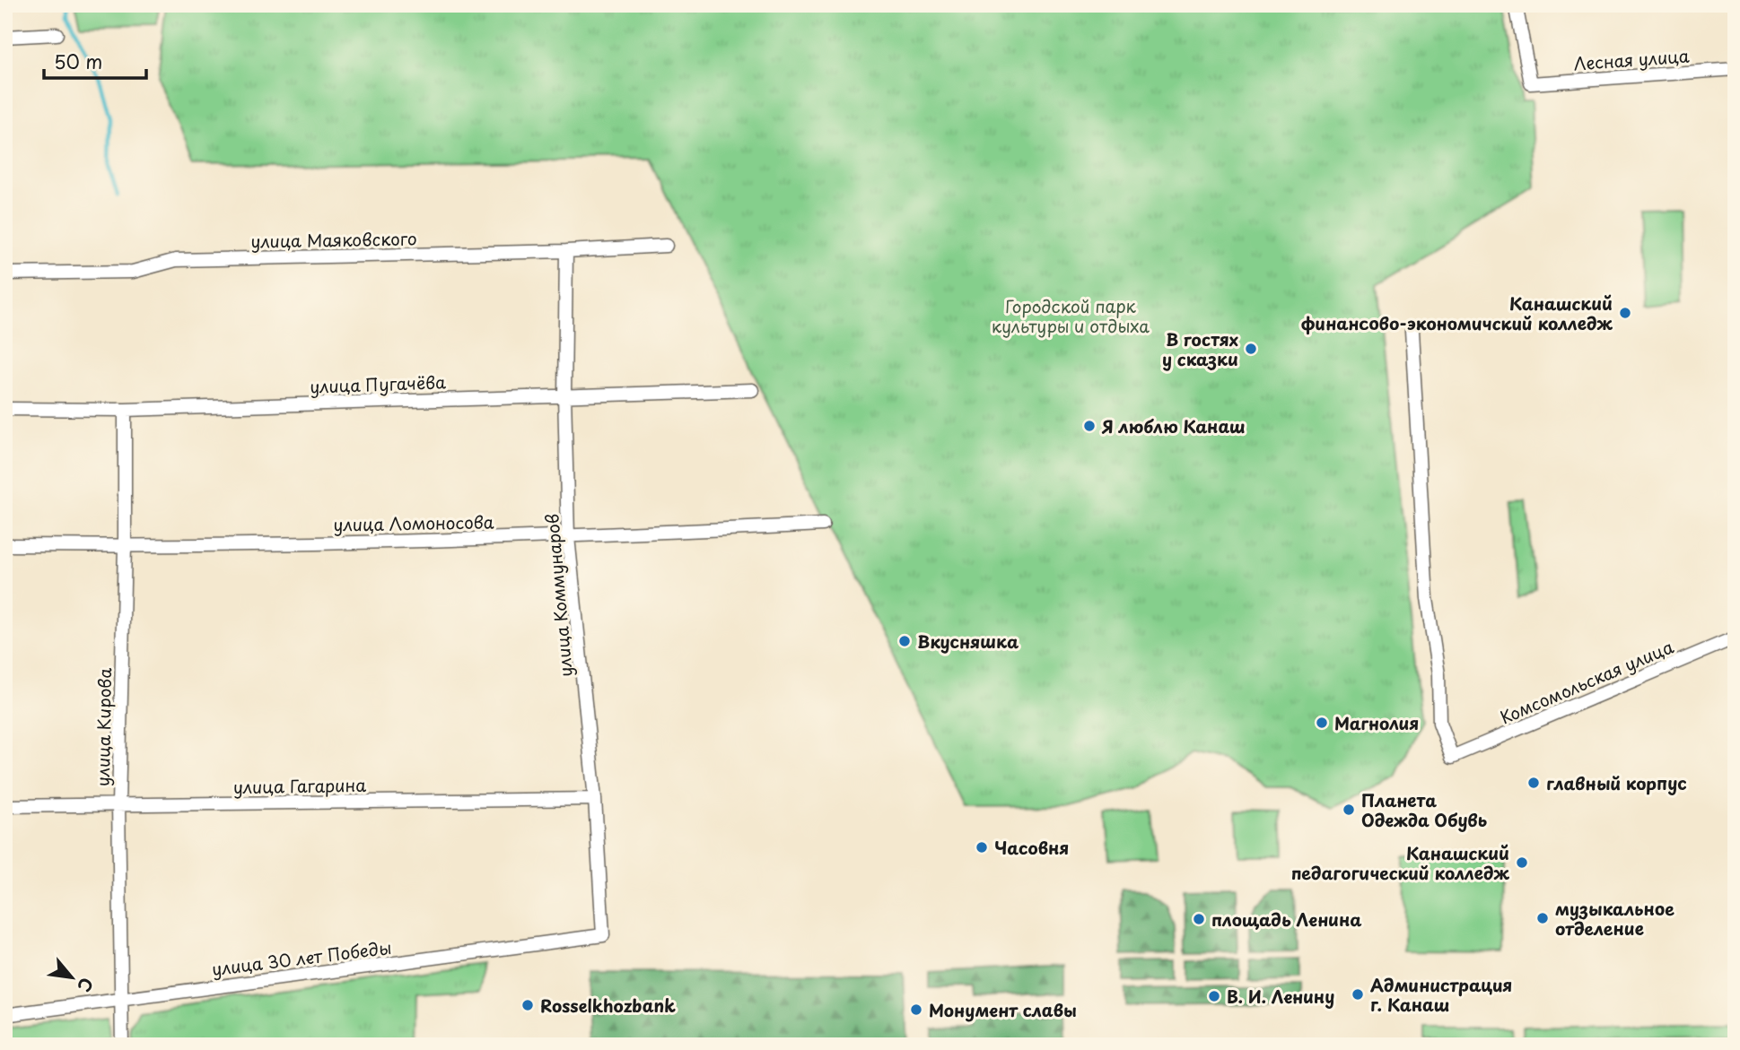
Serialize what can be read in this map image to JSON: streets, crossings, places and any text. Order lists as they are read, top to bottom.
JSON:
{
  "streets": {
    "street": [
      "Лесная улица",
      "улица Маяковского",
      "улица Пугачёва",
      "улица Ломоносова",
      "улица Коммунаров",
      "Комсомольская улица",
      "улица Кирова",
      "улица Гагарина",
      "улица 30 лет Победы"
    ]
  },
  "crossings": [
    ["улица Маяковского", "улица Коммунаров"],
    ["улица Пугачёва", "улица Коммунаров"],
    ["улица Пугачёва", "улица Кирова"],
    ["улица Ломоносова", "улица Коммунаров"],
    ["улица Ломоносова", "улица Кирова"],
    ["улица Коммунаров", "улица Гагарина"],
    ["улица Коммунаров", "улица 30 лет Победы"],
    ["улица Кирова", "улица Гагарина"],
    ["улица Кирова", "улица 30 лет Победы"]
  ],
  "parks": ["Городской парк культуры и отдыха"],
  "places": [
    "Канашский финансово-экономичский колледж",
    "В гостях у сказки",
    "Я люблю Канаш",
    "Вкусняшка",
    "Магнолия",
    "главный корпус",
    "Планета Одежда Обувь",
    "Часовня",
    "Канашский педагогический колледж",
    "музыкальное отделение",
    "площадь Ленина",
    "Администрация г. Канаш",
    "В. И. Ленину",
    "Rosselkhozbank",
    "Монумент славы"
  ],
  "scale_bar": "50 m",
  "north": "bottom right"
}
